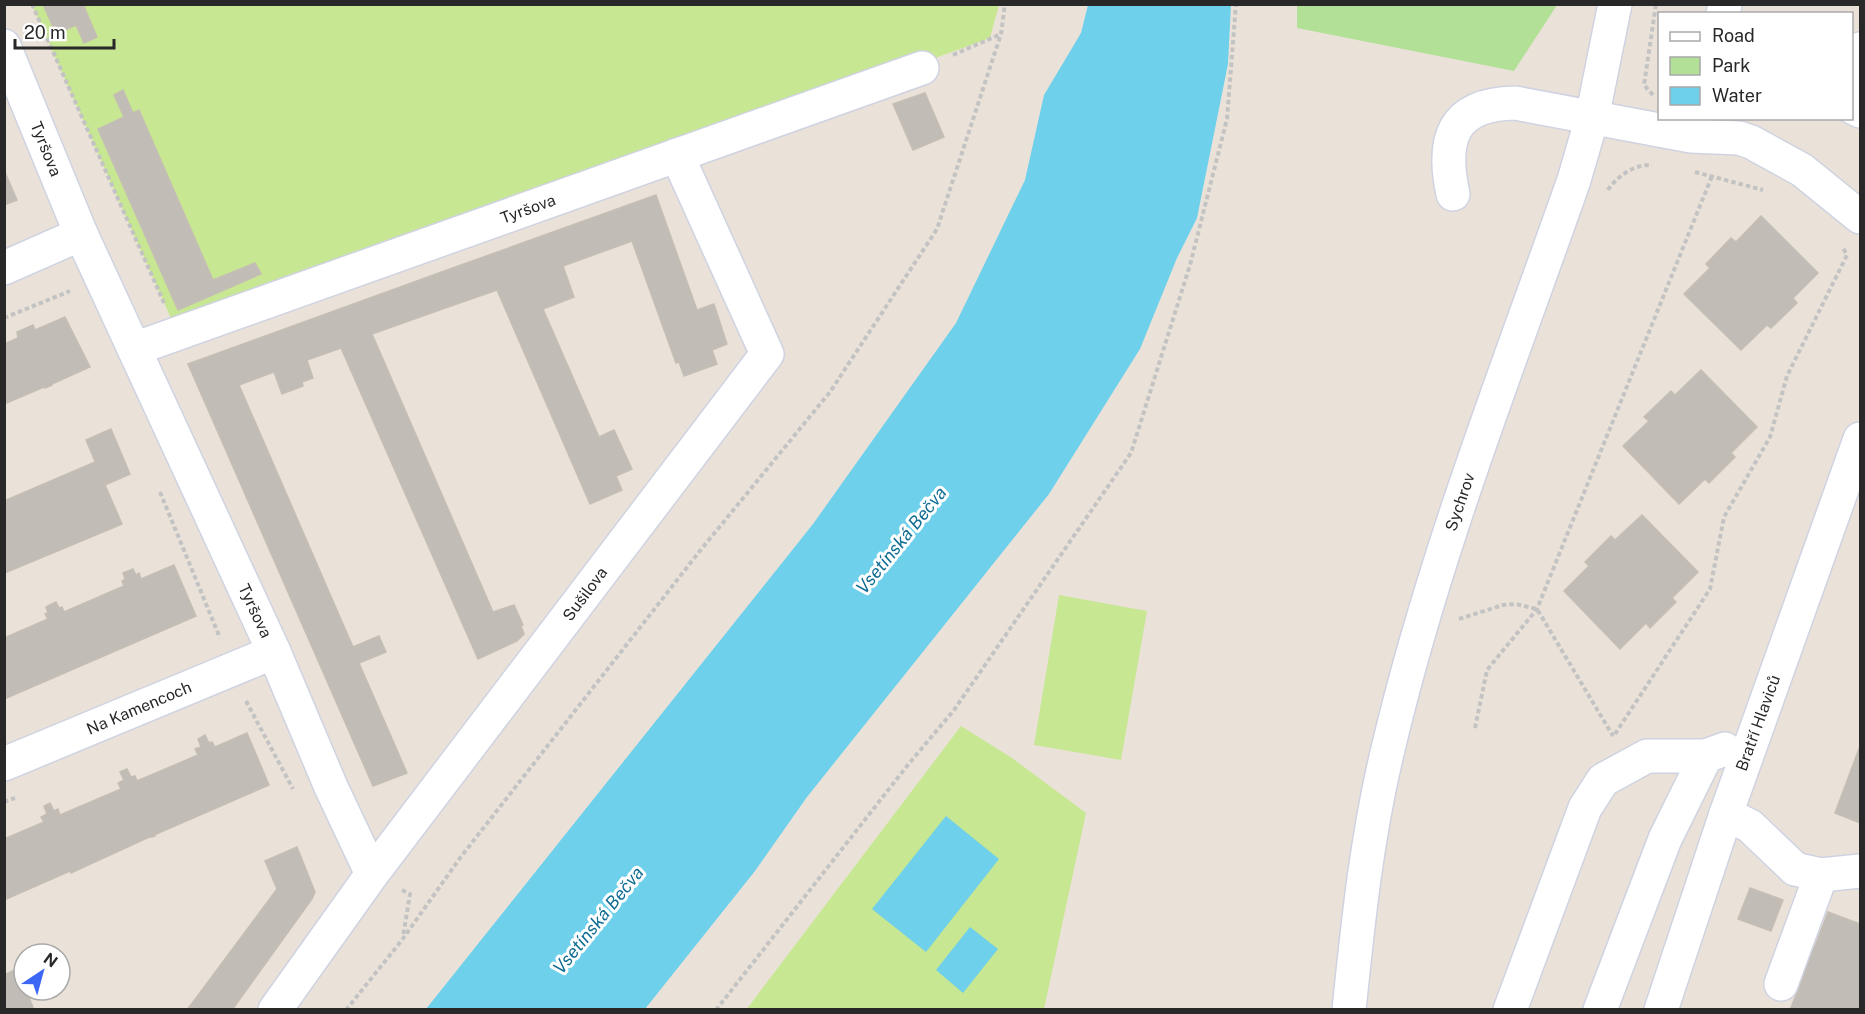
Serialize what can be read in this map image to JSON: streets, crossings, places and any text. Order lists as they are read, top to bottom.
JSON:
{
  "streets": {
    "street": [
      "Tyršova",
      "Sychrov",
      "Sušilova",
      "Na Kamencoch",
      "Bratří Hlaviců"
    ]
  },
  "crossings": [
    ["Tyršova", "Sušilova"],
    ["Tyršova", "Na Kamencoch"]
  ],
  "water": ["Vsetínská Bečva"],
  "legend": ["Road", "Park", "Water"],
  "scale_bar": "20 m",
  "north": "top right"
}
